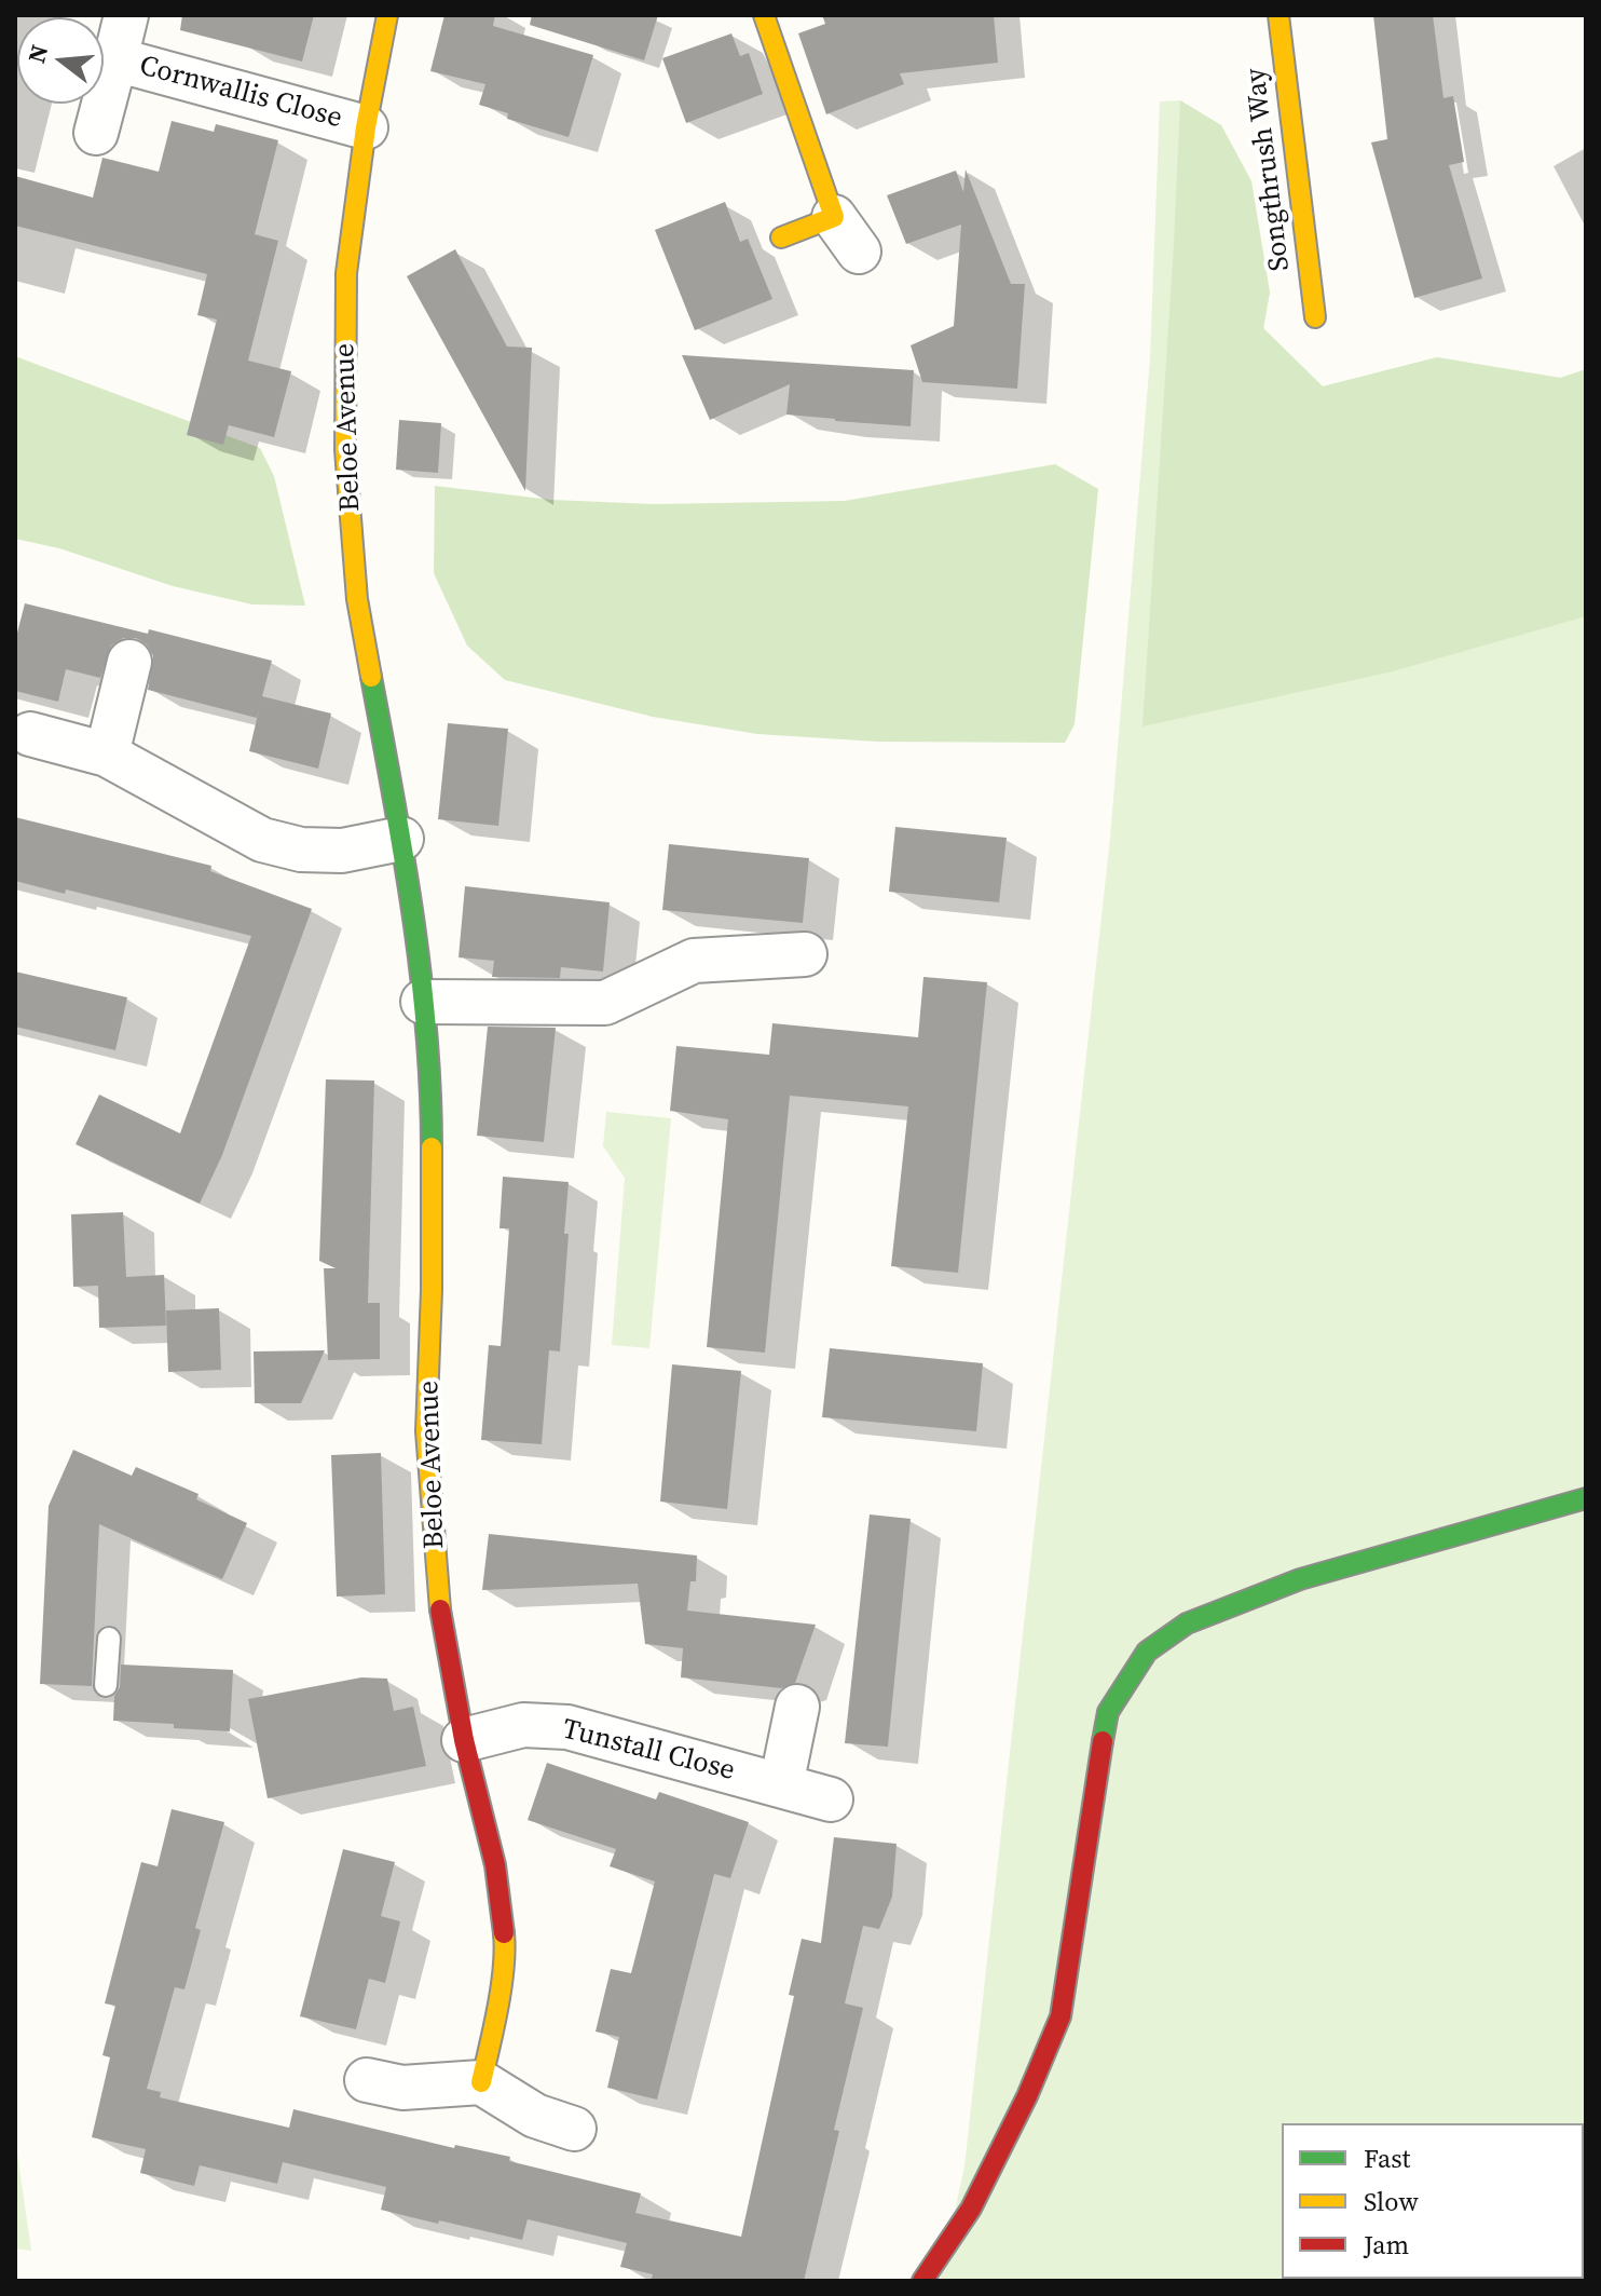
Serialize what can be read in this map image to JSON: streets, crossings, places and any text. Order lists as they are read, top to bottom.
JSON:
{
  "streets": {
    "street": [
      "Cornwallis Close",
      "Songthrush Way",
      "Beloe Avenue",
      "Tunstall Close"
    ]
  },
  "crossings": [
    ["Cornwallis Close", "Beloe Avenue"],
    ["Beloe Avenue", "Tunstall Close"]
  ],
  "legend": ["Fast", "Slow", "Jam"],
  "north": "left"
}
